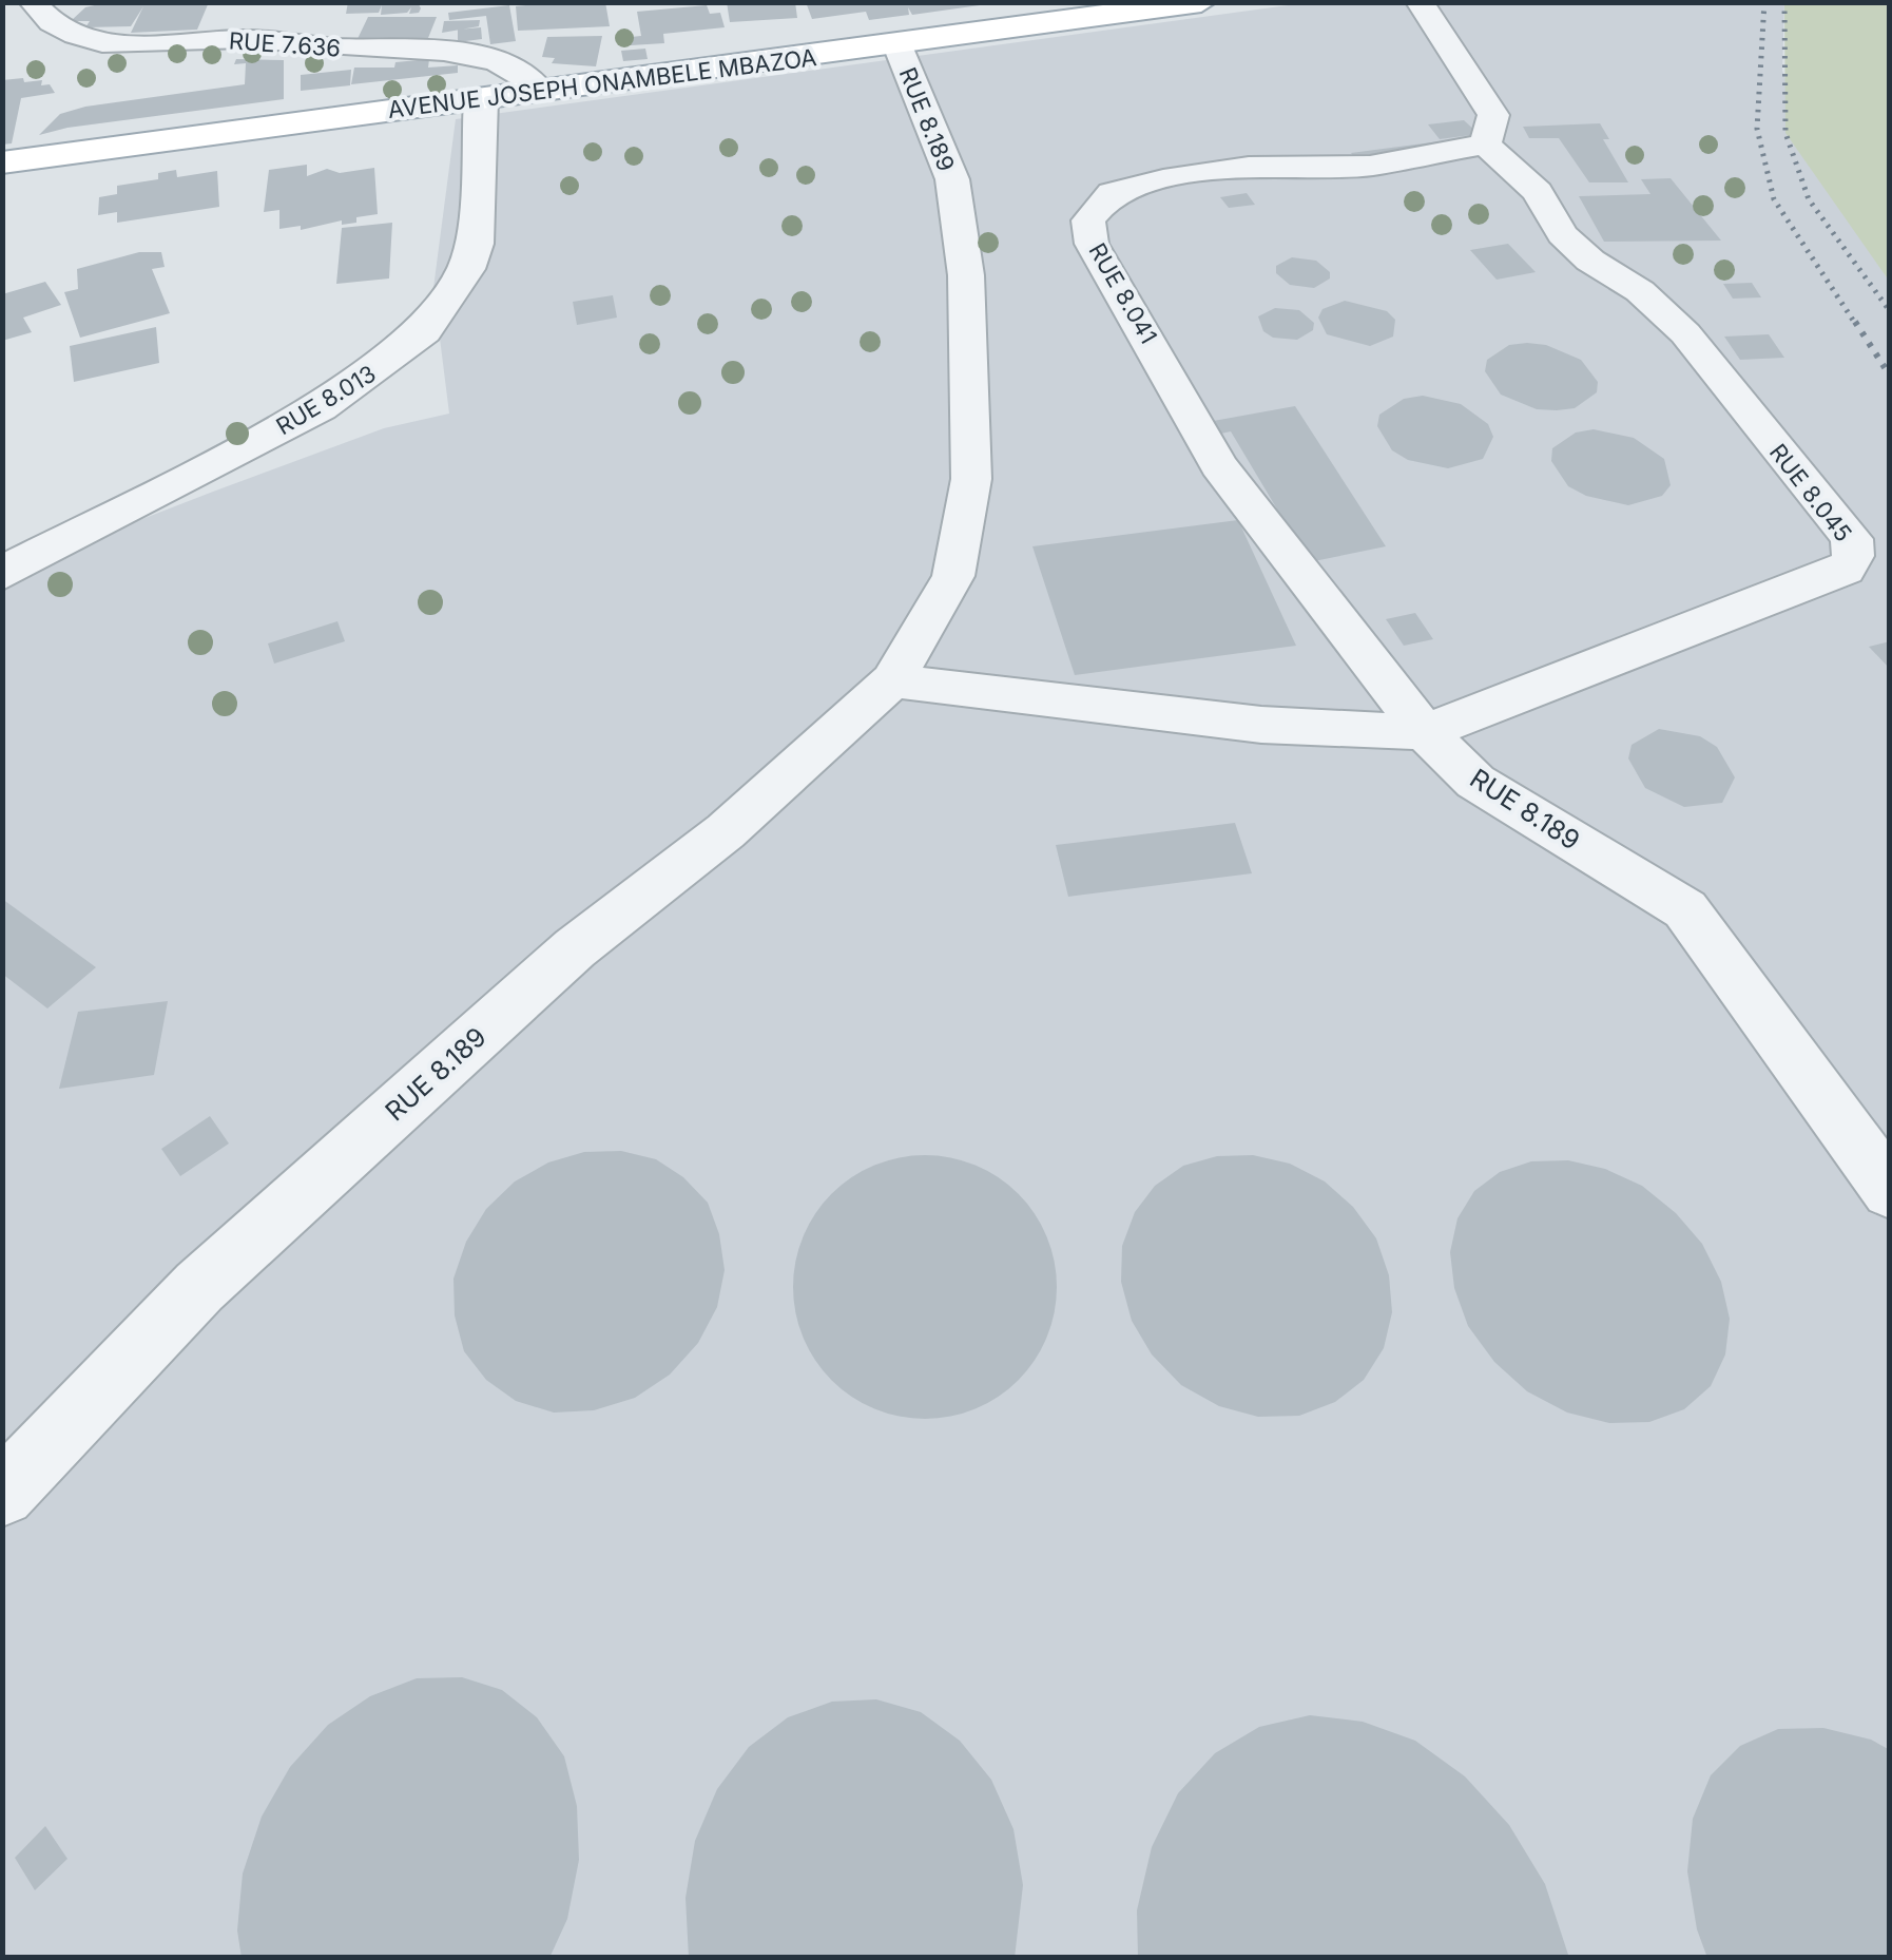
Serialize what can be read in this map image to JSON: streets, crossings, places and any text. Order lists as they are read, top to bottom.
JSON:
{
  "streets": {
    "main road": ["AVENUE JOSEPH ONAMBELE MBAZOA"],
    "street": [
      "RUE 7.636",
      "RUE 8.189",
      "RUE 8.041",
      "RUE 8.013",
      "RUE 8.045"
    ]
  },
  "crossings": [
    ["RUE 7.636", "AVENUE JOSEPH ONAMBELE MBAZOA"],
    ["AVENUE JOSEPH ONAMBELE MBAZOA", "RUE 8.189"],
    ["AVENUE JOSEPH ONAMBELE MBAZOA", "RUE 8.013"],
    ["RUE 8.189", "RUE 8.041"],
    ["RUE 8.189", "RUE 8.045"],
    ["RUE 8.041", "RUE 8.045"]
  ]
}
